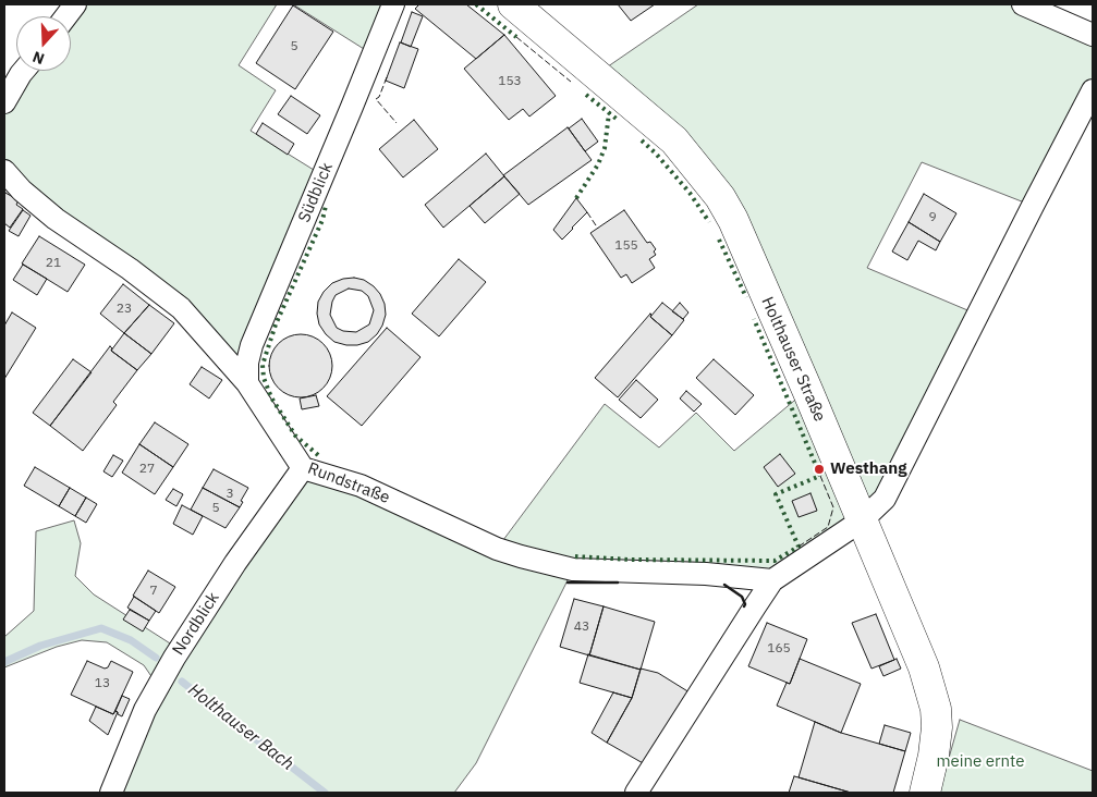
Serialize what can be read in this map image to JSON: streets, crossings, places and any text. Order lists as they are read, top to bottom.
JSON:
{
  "streets": {
    "street": [
      "Südblick",
      "Holthauser Straße",
      "Rundstraße",
      "Nordblick"
    ]
  },
  "crossings": [
    ["Südblick", "Rundstraße"],
    ["Rundstraße", "Nordblick"]
  ],
  "water": ["Holthauser Bach"],
  "parks": ["meine ernte"],
  "places": ["Westhang"],
  "house_numbers": [
    "5",
    "153",
    "9",
    "155",
    "21",
    "23",
    "27",
    "3",
    "5",
    "7",
    "43",
    "165",
    "13"
  ],
  "north": "bottom"
}
